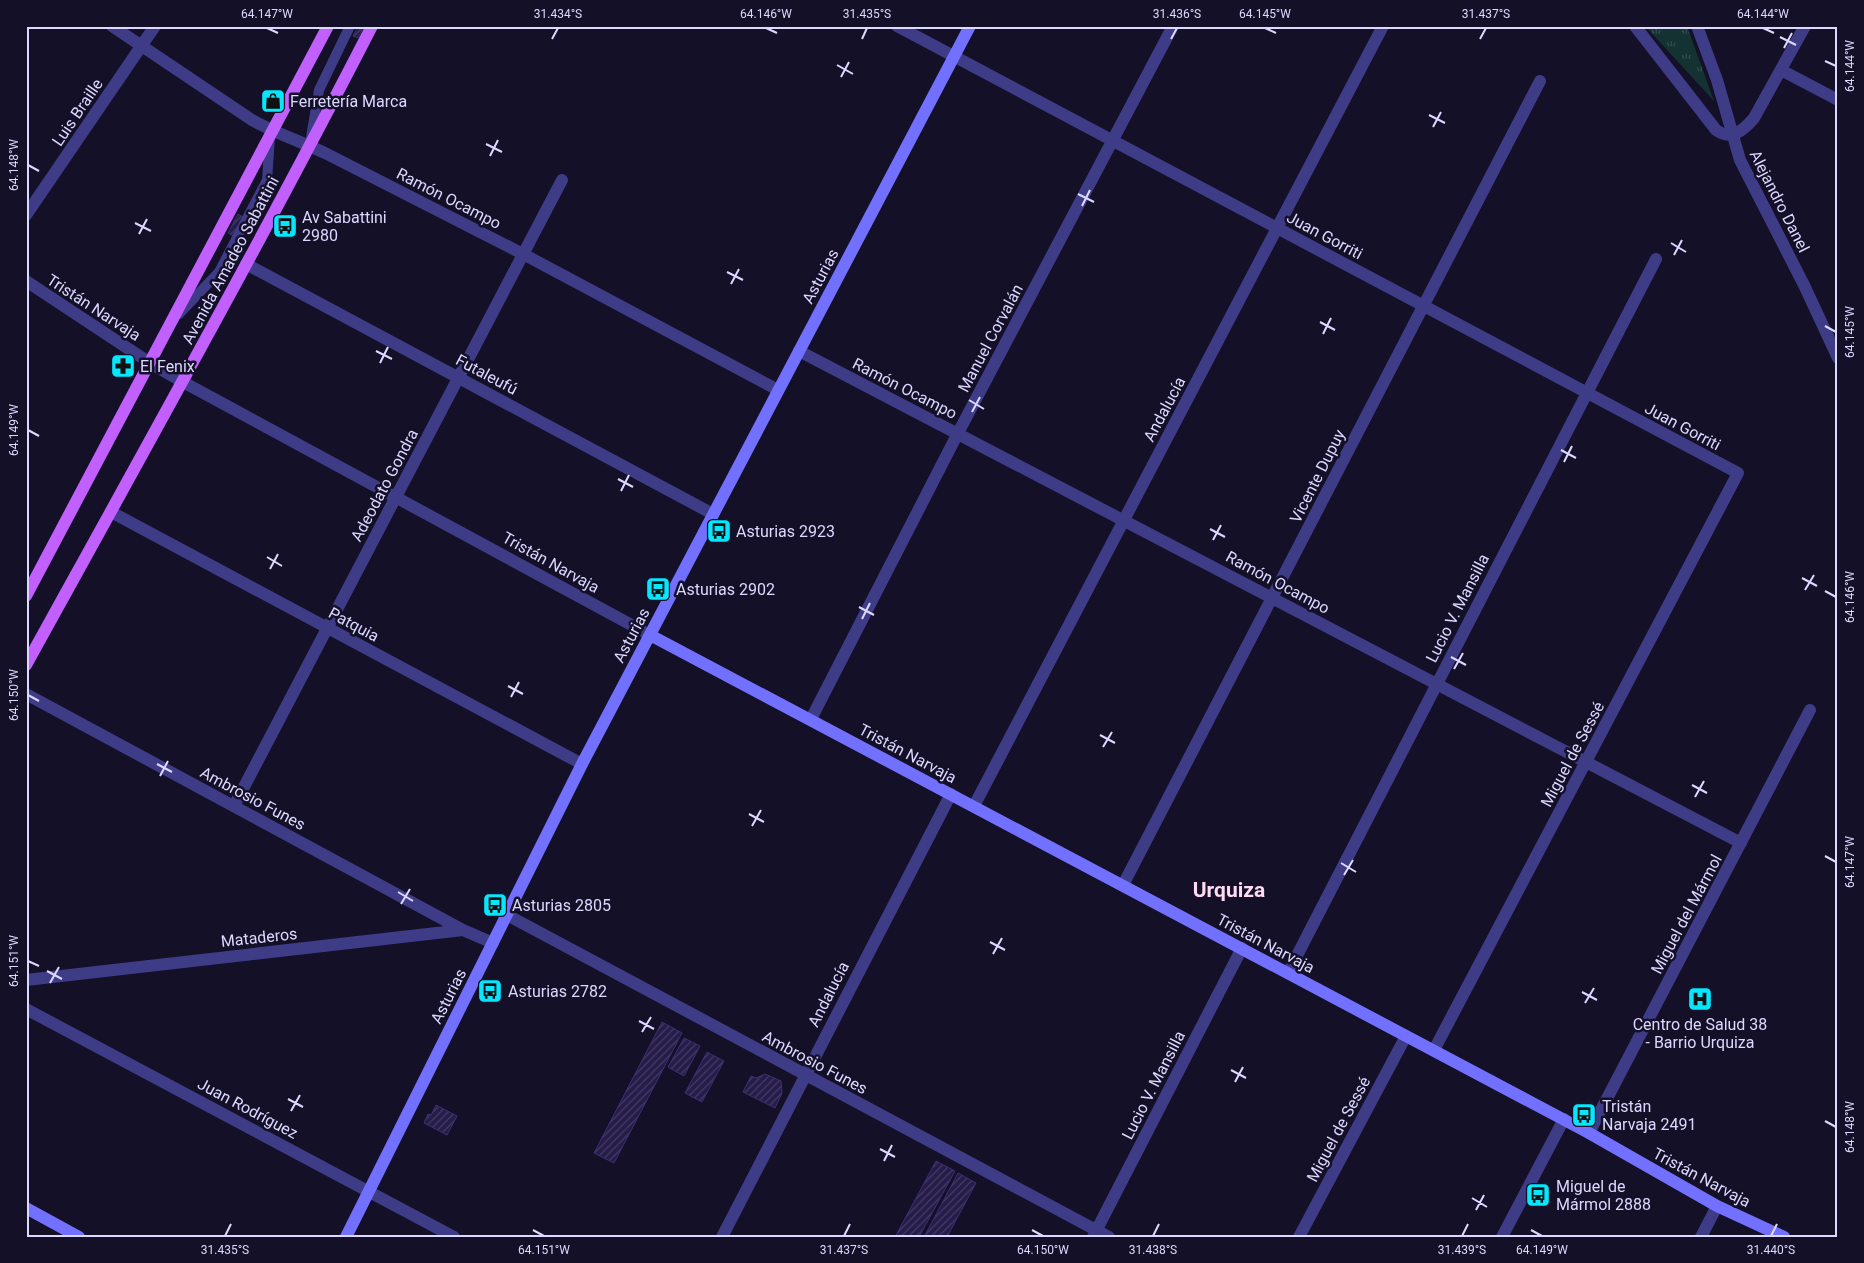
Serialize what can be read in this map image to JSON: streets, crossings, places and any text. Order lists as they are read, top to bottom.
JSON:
{
  "streets": {
    "main road": ["Avenida Amadeo Sabattini"],
    "street": [
      "Luis Braille",
      "Ramón Ocampo",
      "Alejandro Danel",
      "Juan Gorriti",
      "Asturias",
      "Tristán Narvaja",
      "Manuel Corvalán",
      "Futaleufú",
      "Andalucía",
      "Vicente Dupuy",
      "Adeodato Gondra",
      "Lucio V. Mansilla",
      "Patquia",
      "Miguel de Sessé",
      "Ambrosio Funes",
      "Miguel del Mármol",
      "Mataderos",
      "Juan Rodríguez"
    ]
  },
  "crossings": [
    ["Luis Braille", "Ramón Ocampo"],
    ["Ramón Ocampo", "Avenida Amadeo Sabattini"],
    ["Ramón Ocampo", "Asturias"],
    ["Ramón Ocampo", "Manuel Corvalán"],
    ["Ramón Ocampo", "Andalucía"],
    ["Ramón Ocampo", "Vicente Dupuy"],
    ["Ramón Ocampo", "Adeodato Gondra"],
    ["Ramón Ocampo", "Lucio V. Mansilla"],
    ["Ramón Ocampo", "Miguel de Sessé"],
    ["Ramón Ocampo", "Miguel del Mármol"],
    ["Juan Gorriti", "Asturias"],
    ["Juan Gorriti", "Manuel Corvalán"],
    ["Juan Gorriti", "Andalucía"],
    ["Juan Gorriti", "Vicente Dupuy"],
    ["Juan Gorriti", "Lucio V. Mansilla"],
    ["Juan Gorriti", "Miguel de Sessé"],
    ["Avenida Amadeo Sabattini", "Tristán Narvaja"],
    ["Avenida Amadeo Sabattini", "Futaleufú"],
    ["Avenida Amadeo Sabattini", "Patquia"],
    ["Asturias", "Tristán Narvaja"],
    ["Asturias", "Futaleufú"],
    ["Asturias", "Patquia"],
    ["Asturias", "Ambrosio Funes"],
    ["Asturias", "Mataderos"],
    ["Asturias", "Juan Rodríguez"],
    ["Tristán Narvaja", "Manuel Corvalán"],
    ["Tristán Narvaja", "Andalucía"],
    ["Tristán Narvaja", "Vicente Dupuy"],
    ["Tristán Narvaja", "Adeodato Gondra"],
    ["Tristán Narvaja", "Lucio V. Mansilla"],
    ["Tristán Narvaja", "Miguel de Sessé"],
    ["Tristán Narvaja", "Miguel del Mármol"],
    ["Futaleufú", "Adeodato Gondra"],
    ["Andalucía", "Ambrosio Funes"],
    ["Adeodato Gondra", "Patquia"],
    ["Adeodato Gondra", "Ambrosio Funes"],
    ["Lucio V. Mansilla", "Ambrosio Funes"],
    ["Ambrosio Funes", "Mataderos"]
  ],
  "districts": ["Urquiza"],
  "places": {
    "shop": ["Ferretería Marca"],
    "bus stop": [
      "Av Sabattini 2980",
      "Asturias 2923",
      "Asturias 2902",
      "Asturias 2805",
      "Asturias 2782",
      "Tristán Narvaja 2491",
      "Miguel de Mármol 2888"
    ],
    "pharmacy": ["El Fenix"],
    "hospital": ["Centro de Salud 38 - Barrio Urquiza"]
  },
  "coordinates": [
    "64.147°W",
    "31.434°S",
    "64.146°W",
    "31.435°S",
    "31.436°S",
    "64.145°W",
    "31.437°S",
    "64.144°W",
    "64.148°W",
    "64.149°W",
    "64.150°W",
    "64.151°W",
    "31.438°S",
    "31.439°S",
    "31.440°S"
  ]
}
